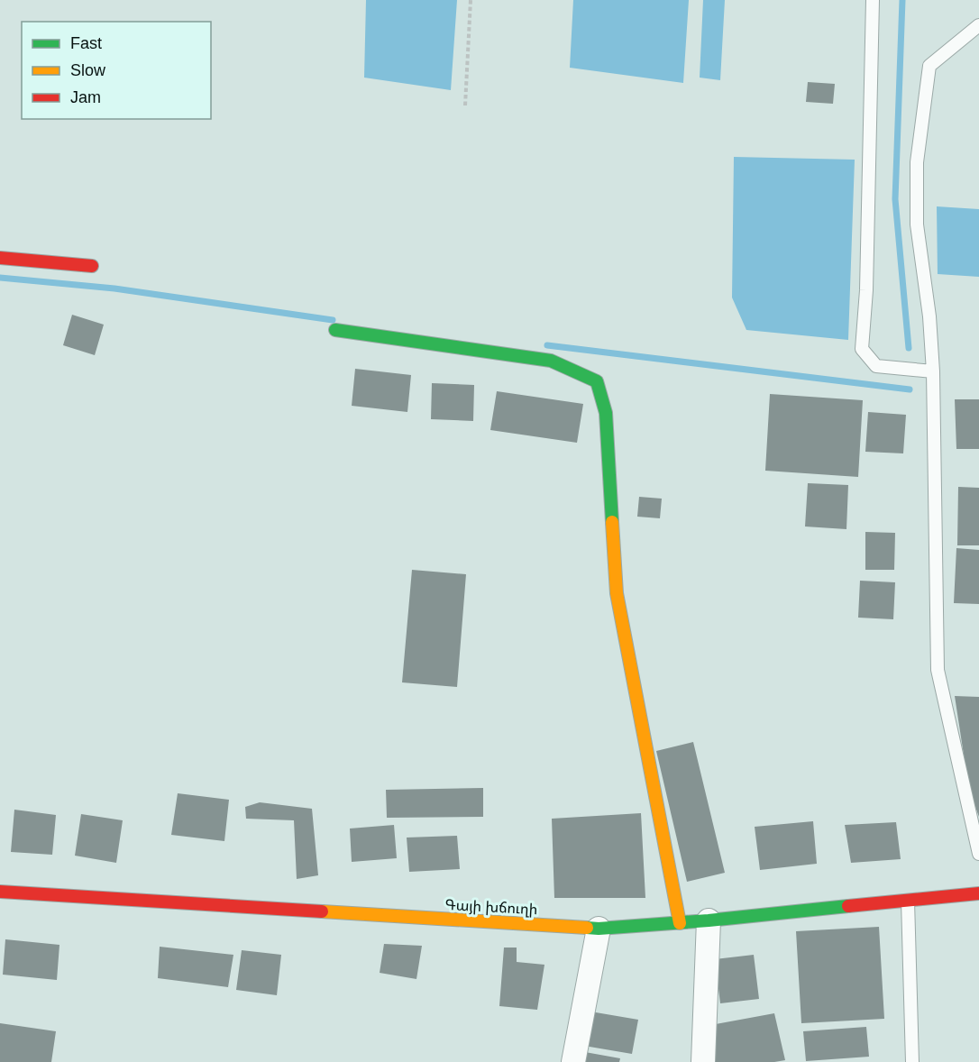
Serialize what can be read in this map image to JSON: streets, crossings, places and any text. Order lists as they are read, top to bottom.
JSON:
{
  "streets": {
    "main road": ["Գայի խճուղի"]
  },
  "legend": ["Fast", "Slow", "Jam"]
}
